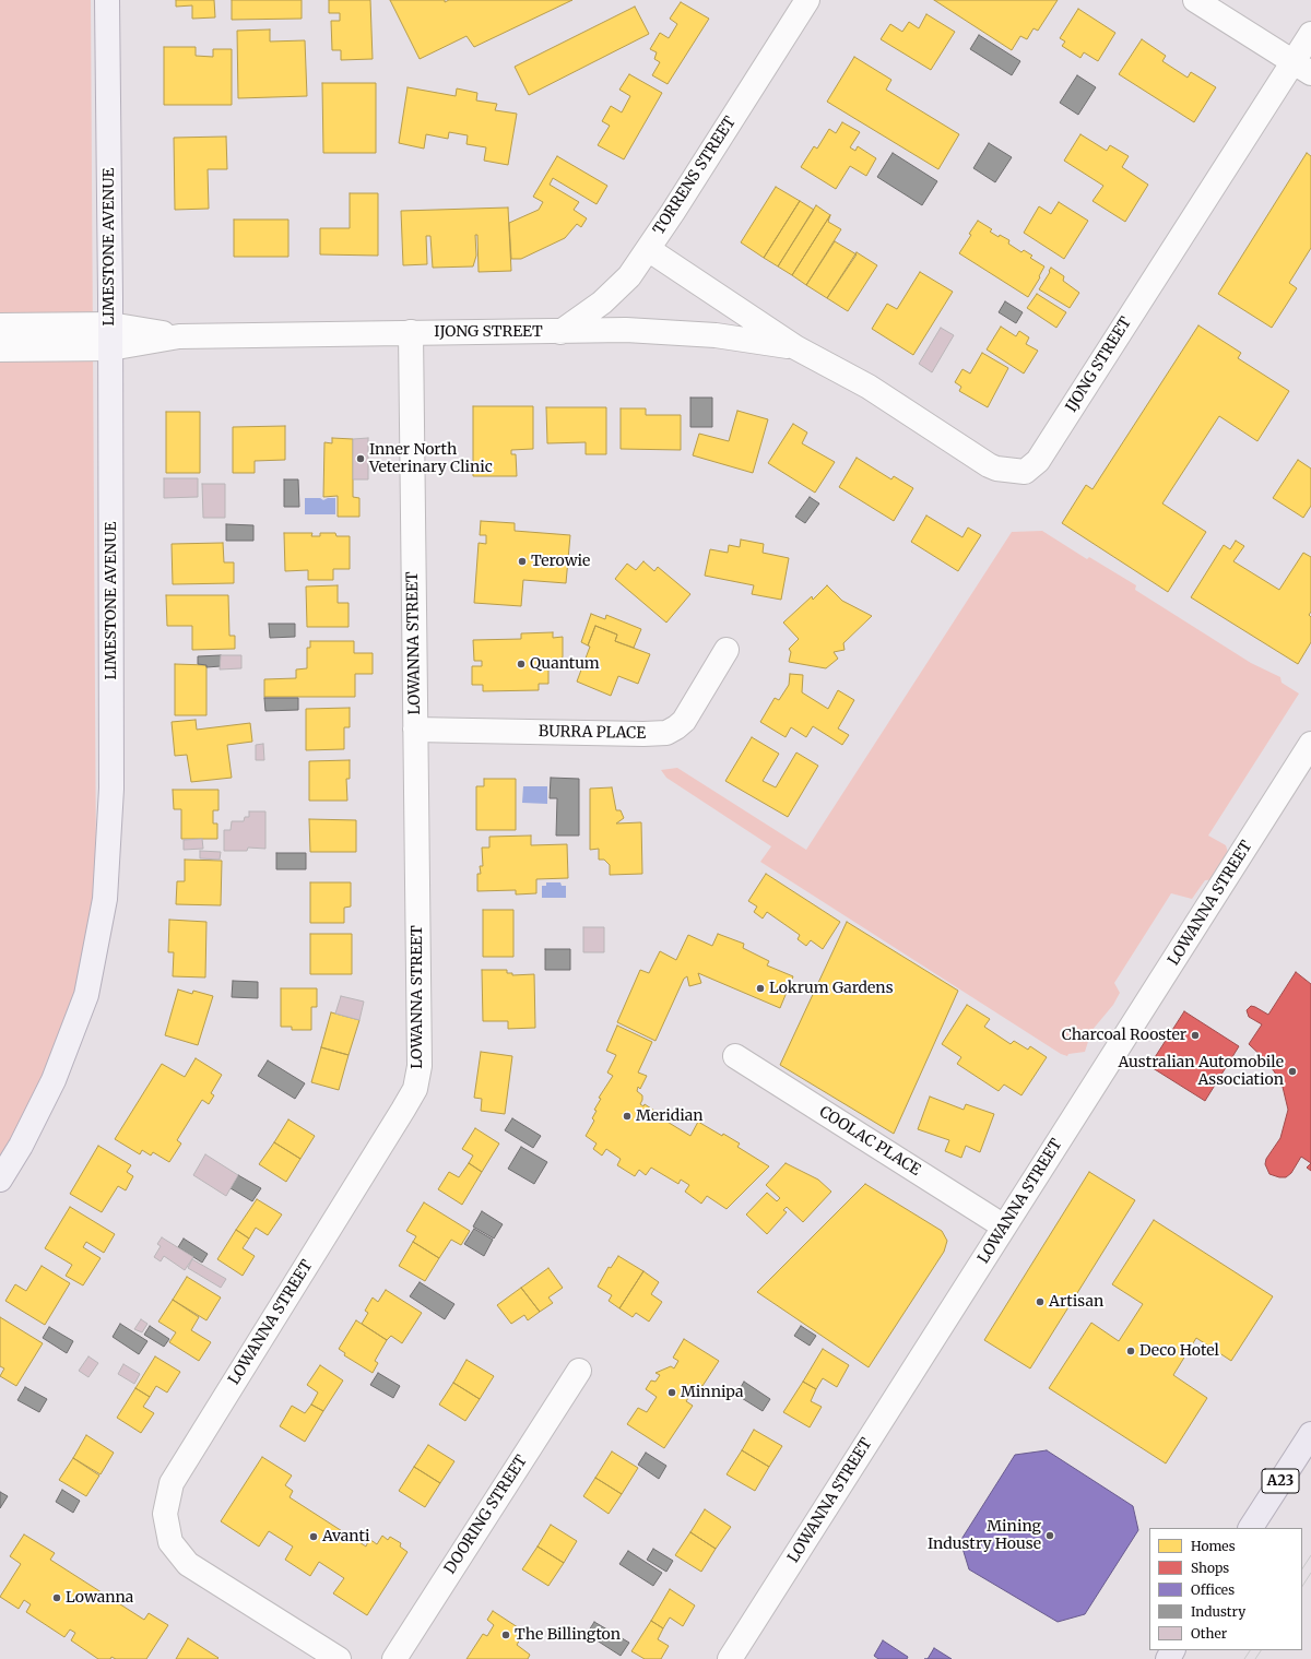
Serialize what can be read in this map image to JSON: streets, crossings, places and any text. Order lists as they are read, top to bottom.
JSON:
{
  "streets": {
    "highway": ["A23"],
    "main road": ["LIMESTONE AVENUE"],
    "street": [
      "TORRENS STREET",
      "IJONG STREET",
      "LOWANNA STREET",
      "BURRA PLACE",
      "COOLAC PLACE",
      "DOORING STREET"
    ]
  },
  "crossings": [
    ["TORRENS STREET", "IJONG STREET"],
    ["LIMESTONE AVENUE", "IJONG STREET"],
    ["IJONG STREET", "LOWANNA STREET"],
    ["LOWANNA STREET", "BURRA PLACE"],
    ["LOWANNA STREET", "COOLAC PLACE"]
  ],
  "places": [
    "Inner North Veterinary Clinic",
    "Terowie",
    "Quantum",
    "Lokrum Gardens",
    "Charcoal Rooster",
    "Australian Automobile Association",
    "Meridian",
    "Artisan",
    "Deco Hotel",
    "Minnipa",
    "Mining Industry House",
    "Avanti",
    "Lowanna",
    "The Billington"
  ],
  "legend": [
    "Homes",
    "Shops",
    "Offices",
    "Industry",
    "Other"
  ]
}
